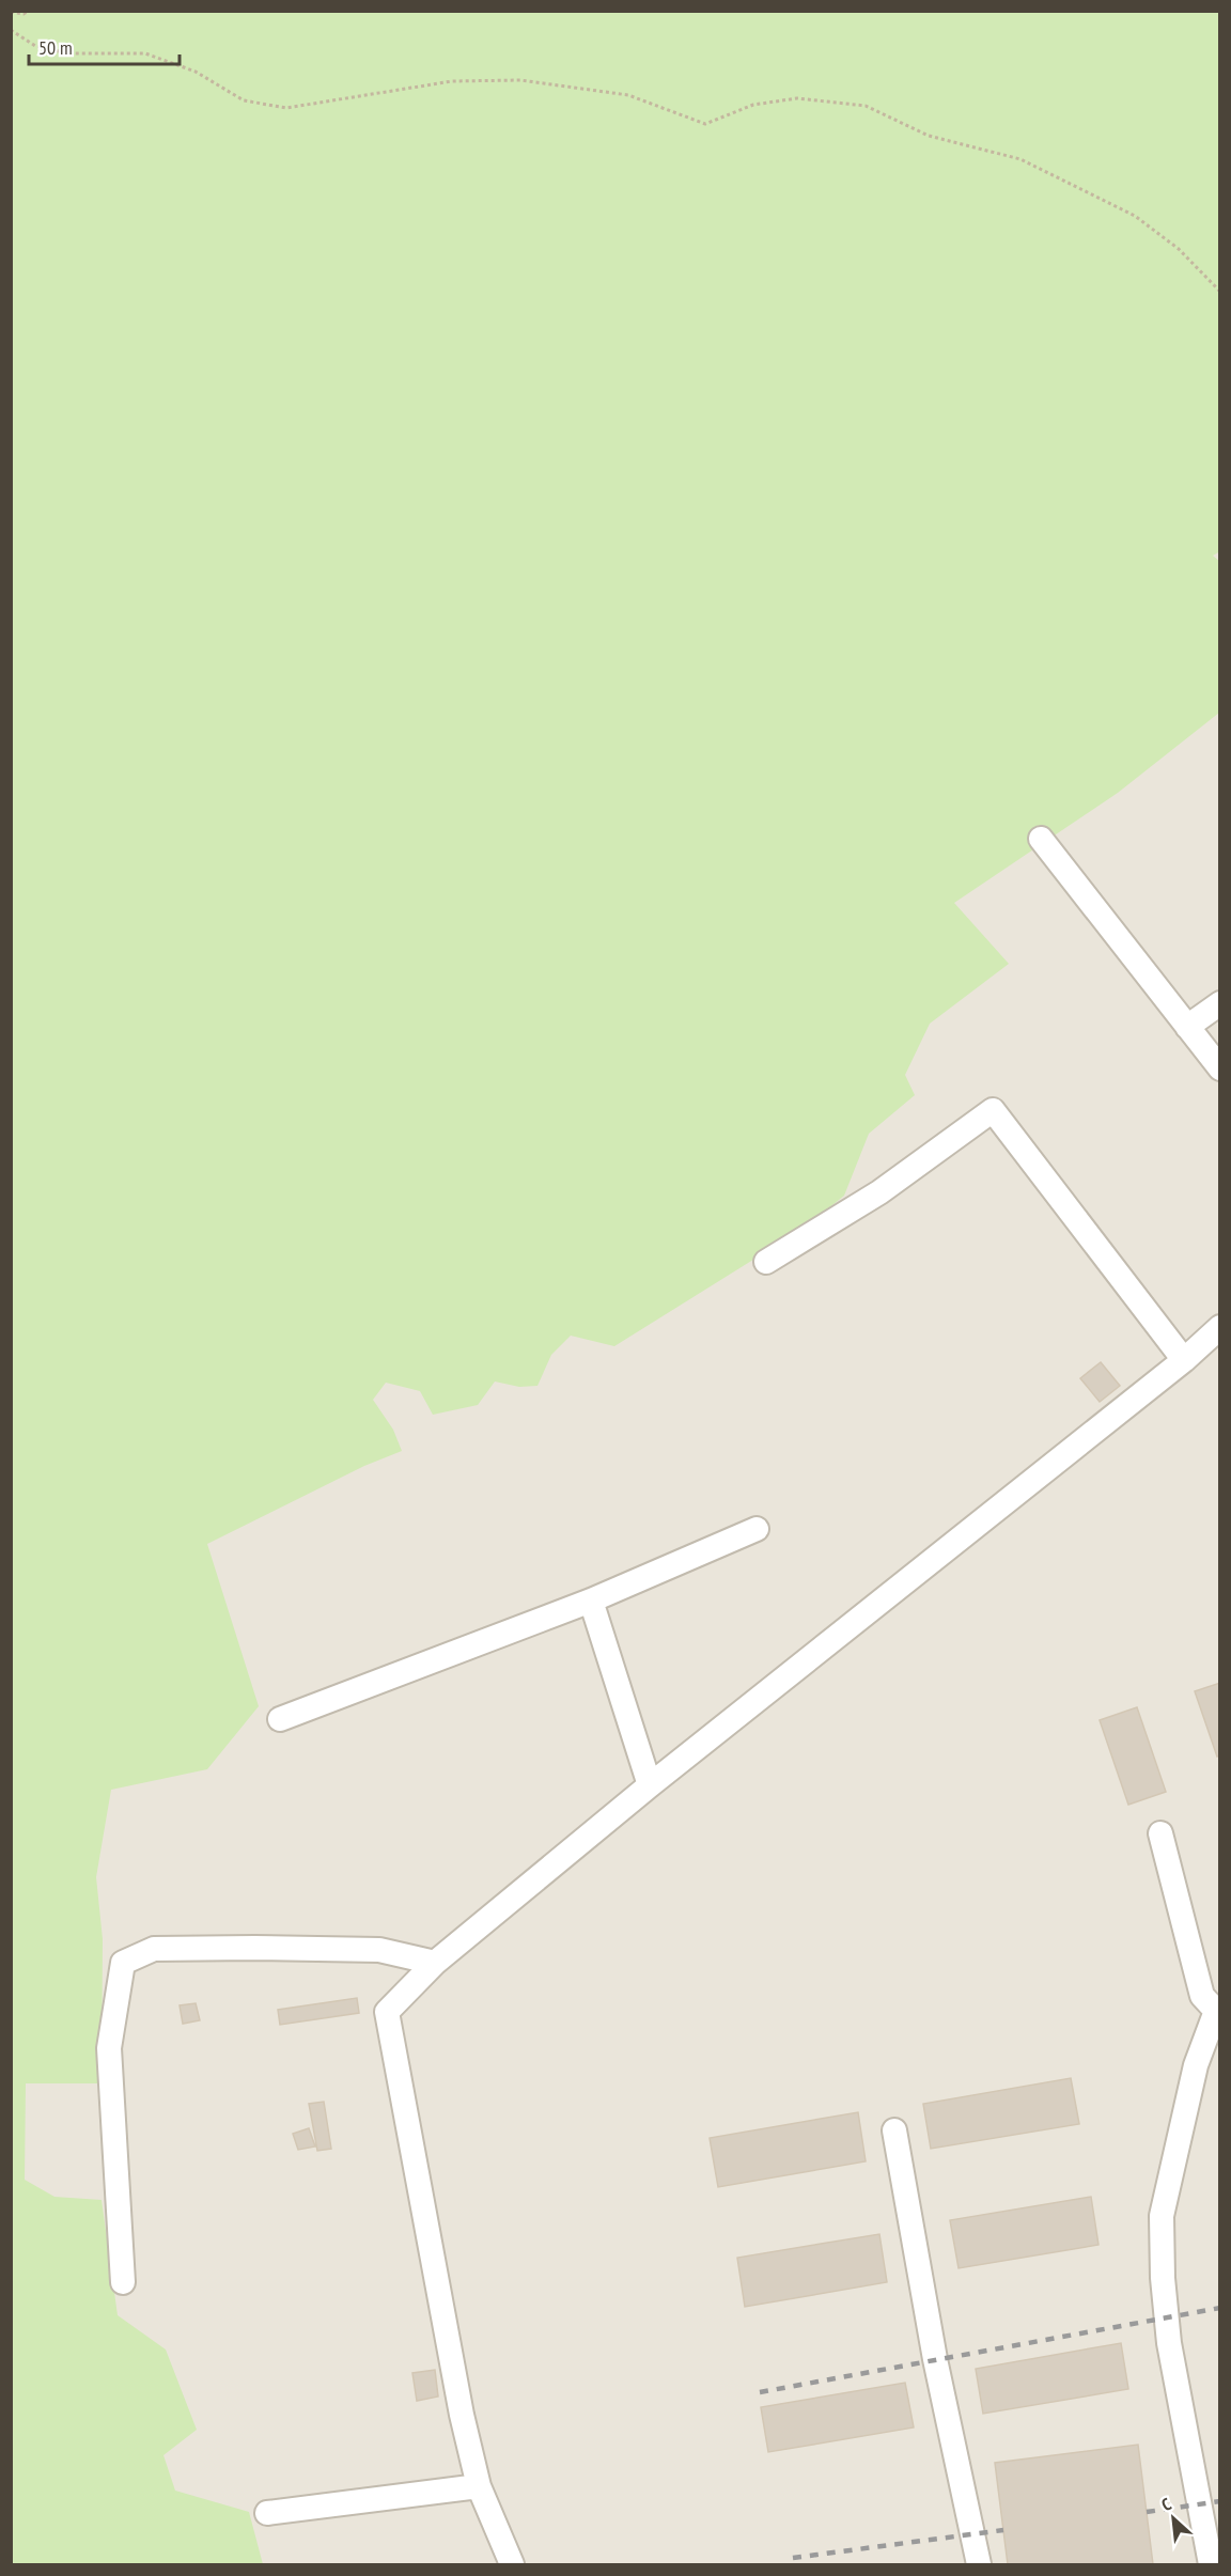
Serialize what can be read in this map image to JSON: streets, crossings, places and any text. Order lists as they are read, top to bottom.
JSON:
{
  "scale_bar": "50 m",
  "north": "top left"
}
